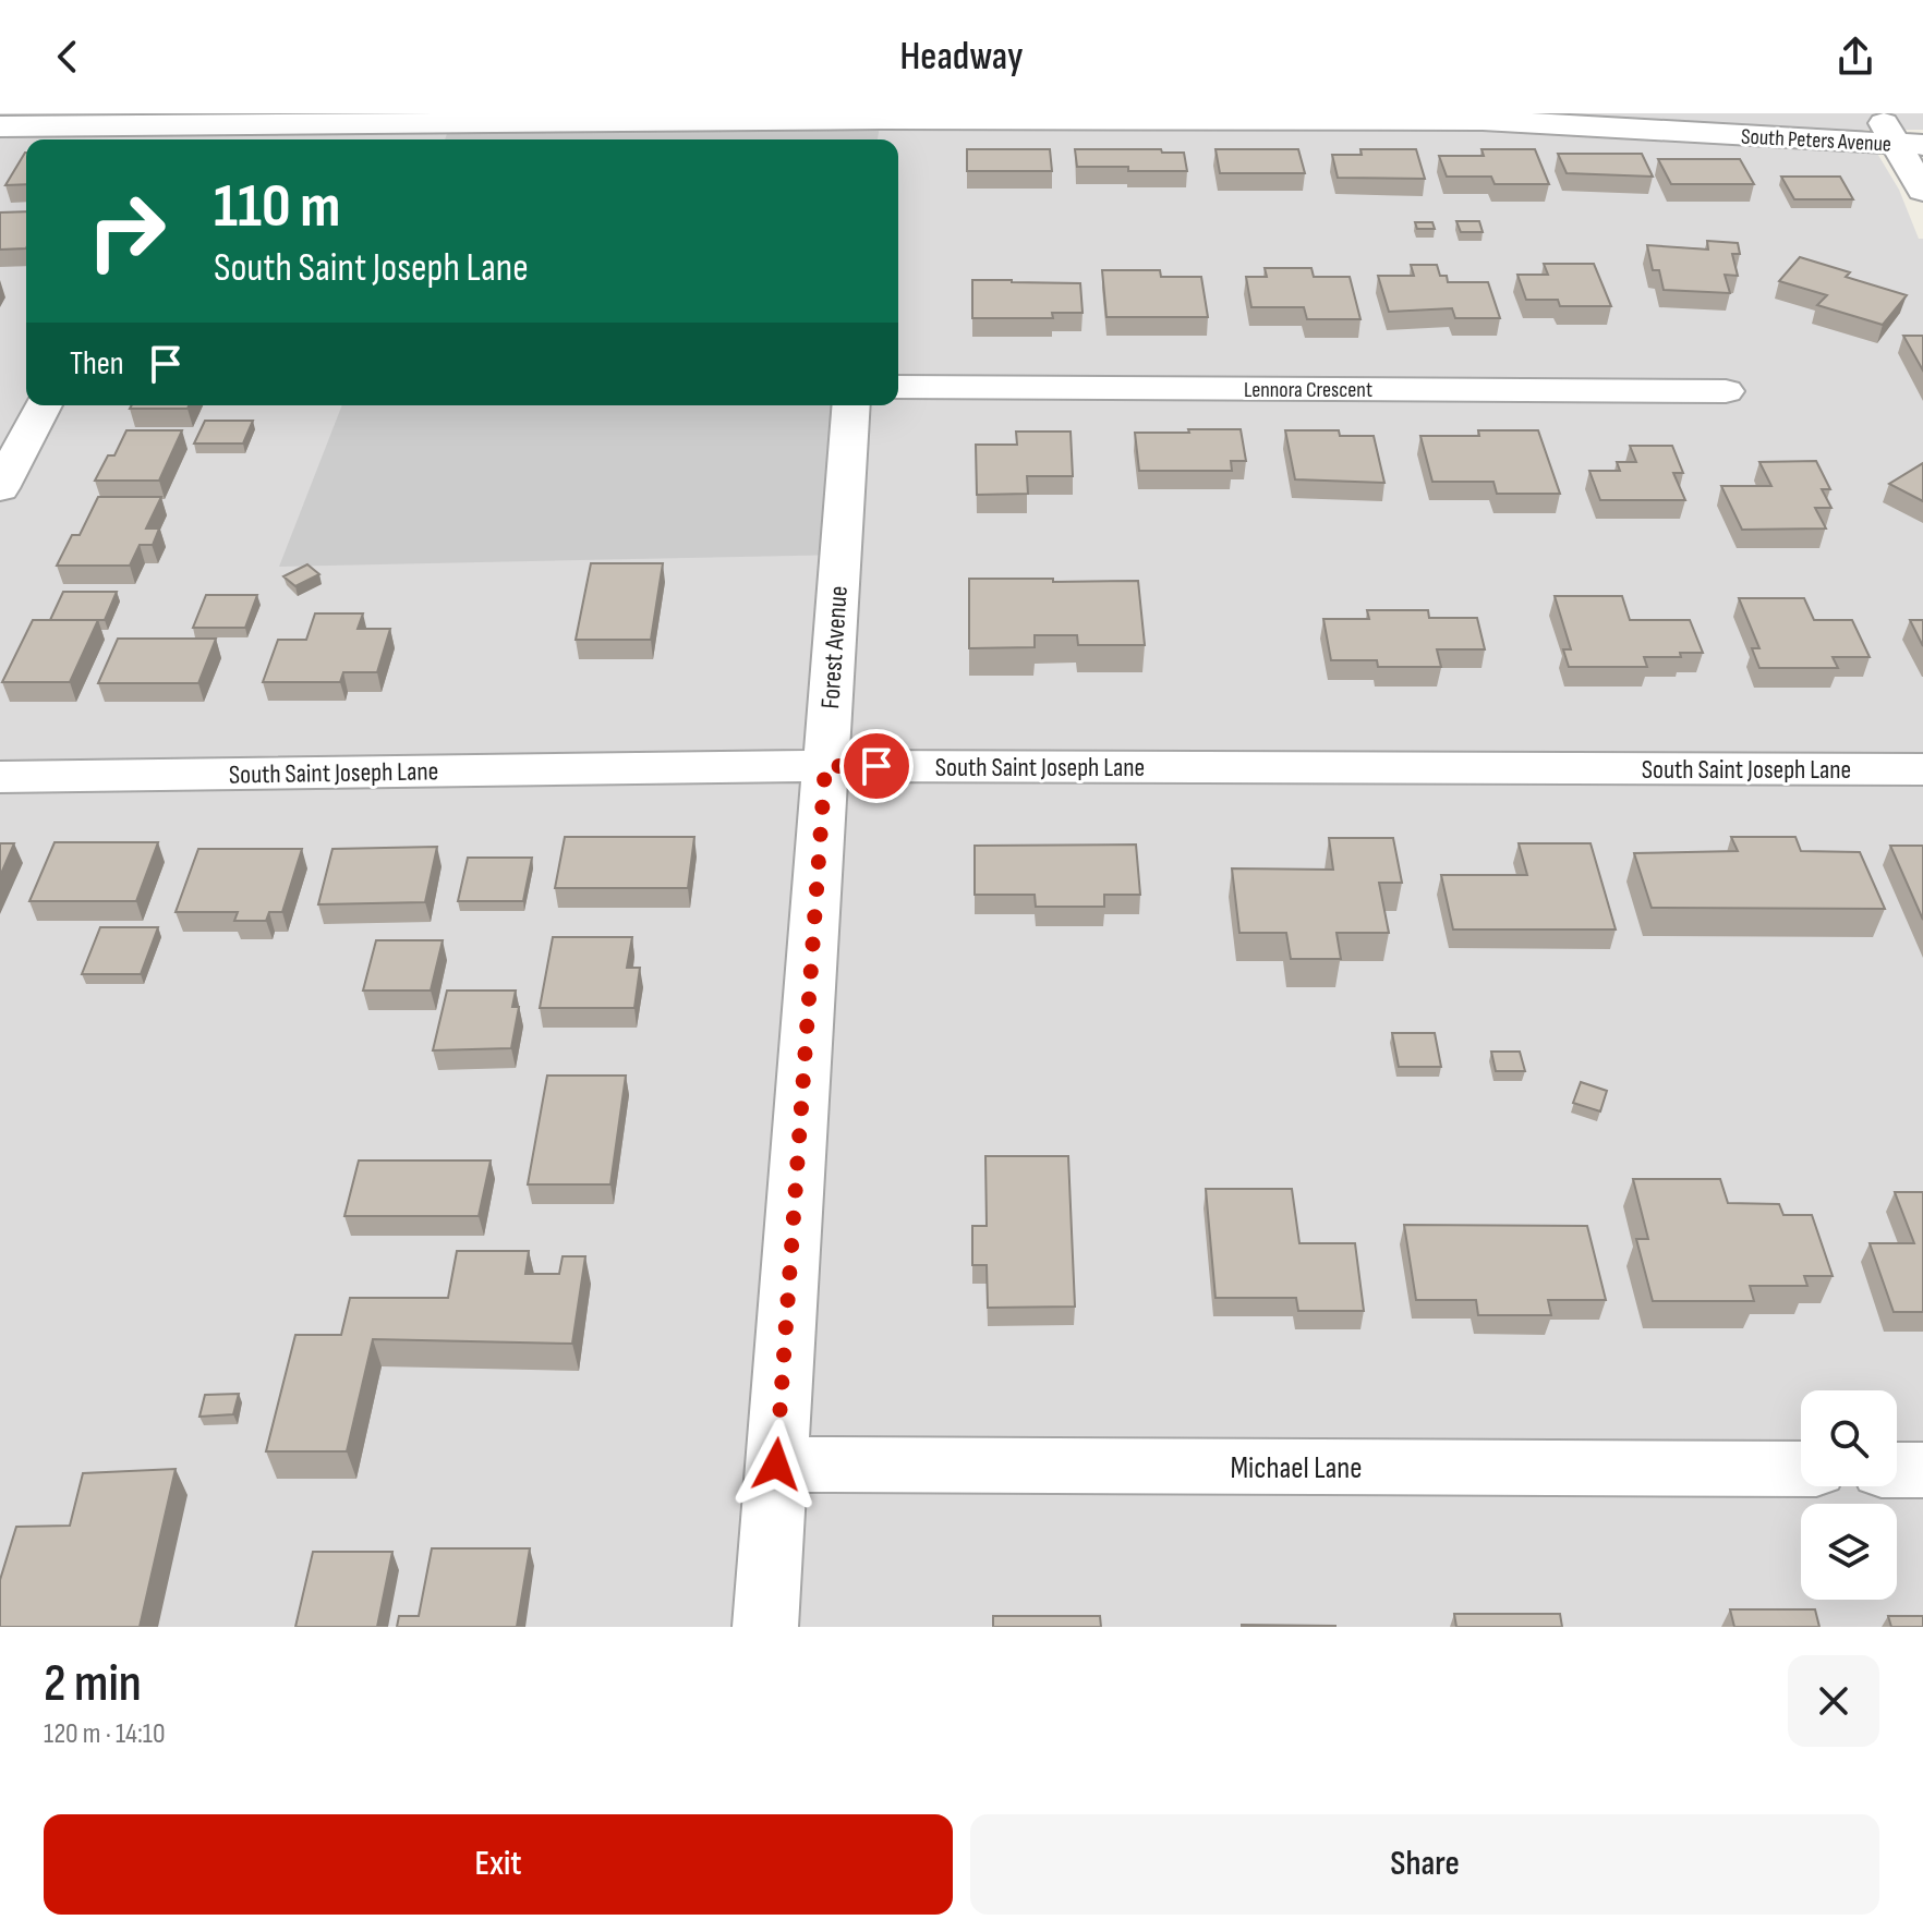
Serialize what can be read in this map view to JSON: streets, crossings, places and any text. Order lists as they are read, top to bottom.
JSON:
{
  "streets": {
    "street": [
      "South Peters Avenue",
      "Lennora Crescent",
      "Forest Avenue",
      "South Saint Joseph Lane",
      "Michael Lane"
    ]
  },
  "crossings": [
    ["Forest Avenue", "South Saint Joseph Lane"],
    ["Forest Avenue", "Michael Lane"]
  ],
  "page": {
    "header": "Headway",
    "turn": ["110 m", "South Saint Joseph Lane"],
    "then": "Then",
    "heading": ["2 min", "120 m · 14:10"],
    "buttons": ["Exit", "Share"]
  }
}
